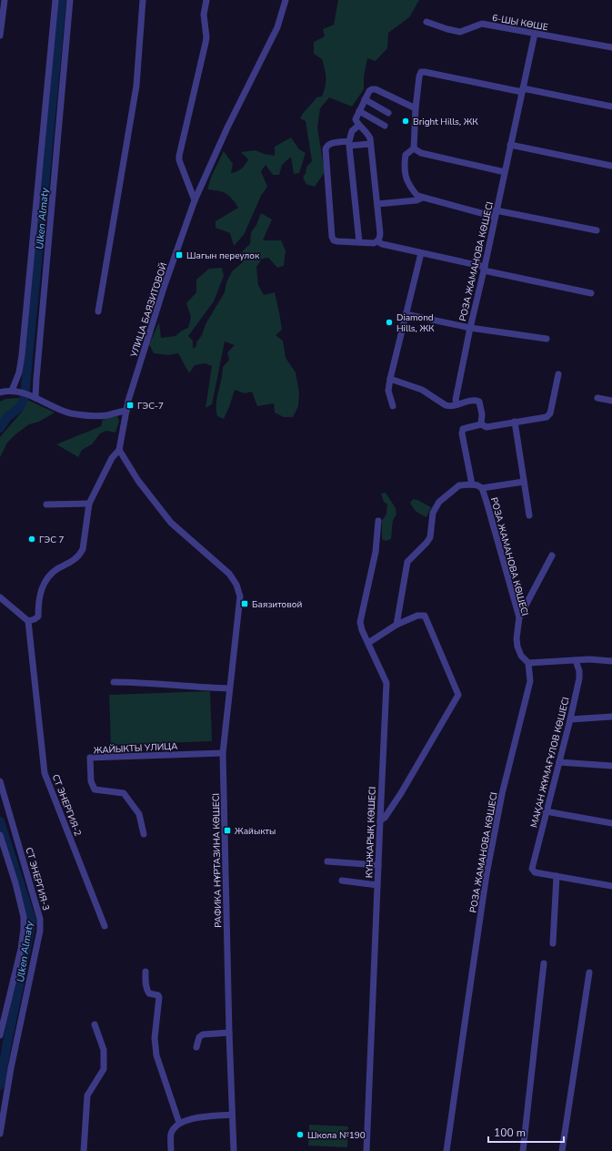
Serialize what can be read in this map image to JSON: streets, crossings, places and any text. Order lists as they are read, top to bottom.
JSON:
{
  "streets": {
    "street": [
      "6-ШЫ КӨШЕ",
      "РОЗА ЖАМАНОВА КӨШЕСІ",
      "УЛИЦА БАЯЗИТОВОЙ",
      "ЖАЙЫКТЫ УЛИЦА",
      "МАҚАН ЖҰМАҒҰЛОВ КӨШЕСІ",
      "СТ ЭНЕРГИЯ-2",
      "КҮНЖАРЫҚ КӨШЕСІ",
      "РАФИКА НҰРТАЗИНА КӨШЕСІ",
      "СТ ЭНЕРГИЯ-3"
    ]
  },
  "crossings": [
    ["6-ШЫ КӨШЕ", "РОЗА ЖАМАНОВА КӨШЕСІ"],
    ["УЛИЦА БАЯЗИТОВОЙ", "РАФИКА НҰРТАЗИНА КӨШЕСІ"],
    ["ЖАЙЫКТЫ УЛИЦА", "РАФИКА НҰРТАЗИНА КӨШЕСІ"]
  ],
  "water": ["Ulken Almaty"],
  "places": {
    "other": [
      "Bright Hills, ЖК",
      "Diamond Hills, ЖК",
      "ГЭС 7",
      "Школа №190"
    ],
    "transit": [
      "Шагын переулок",
      "ГЭС-7",
      "Баязитовой",
      "Жайыкты"
    ]
  },
  "scale_bar": "100 m"
}
